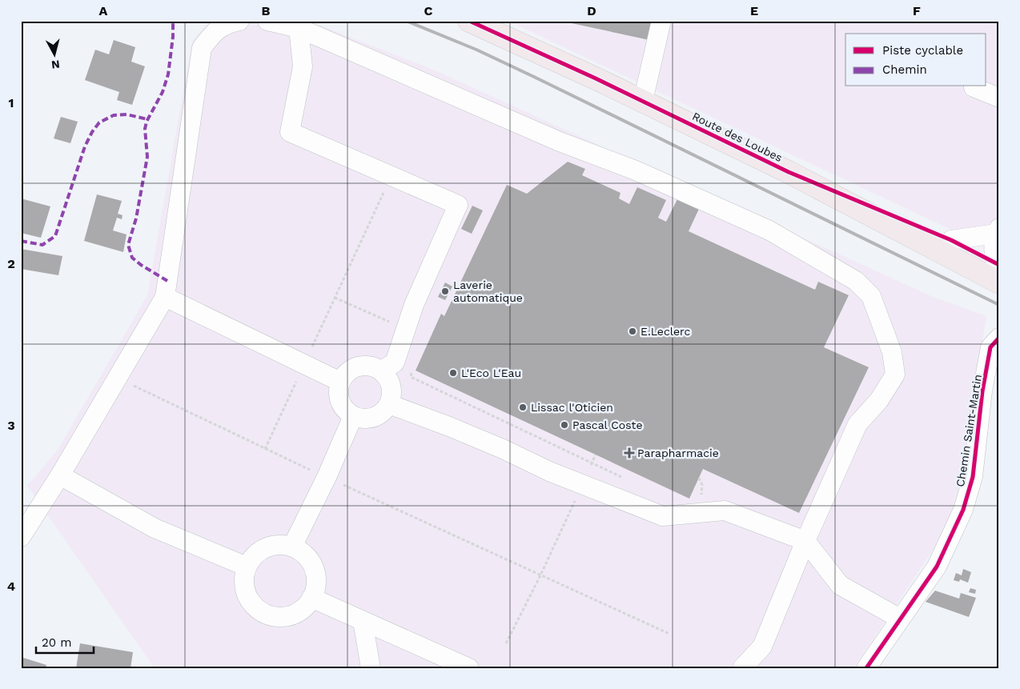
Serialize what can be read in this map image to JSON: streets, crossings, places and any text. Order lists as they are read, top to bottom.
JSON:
{
  "streets": {
    "main road": ["Route des Loubes"],
    "street": ["Chemin Saint-Martin"]
  },
  "places": {
    "other": [
      "Laverie automatique",
      "E.Leclerc",
      "L'Eco L'Eau",
      "Lissac l'Oticien",
      "Pascal Coste"
    ],
    "health": ["Parapharmacie"]
  },
  "legend": ["Piste cyclable", "Chemin"],
  "scale_bar": "20 m",
  "north": "bottom",
  "grid": {
    "columns": [
      "A",
      "B",
      "C",
      "D",
      "E",
      "F"
    ],
    "rows": [
      "1",
      "2",
      "3",
      "4"
    ]
  }
}
